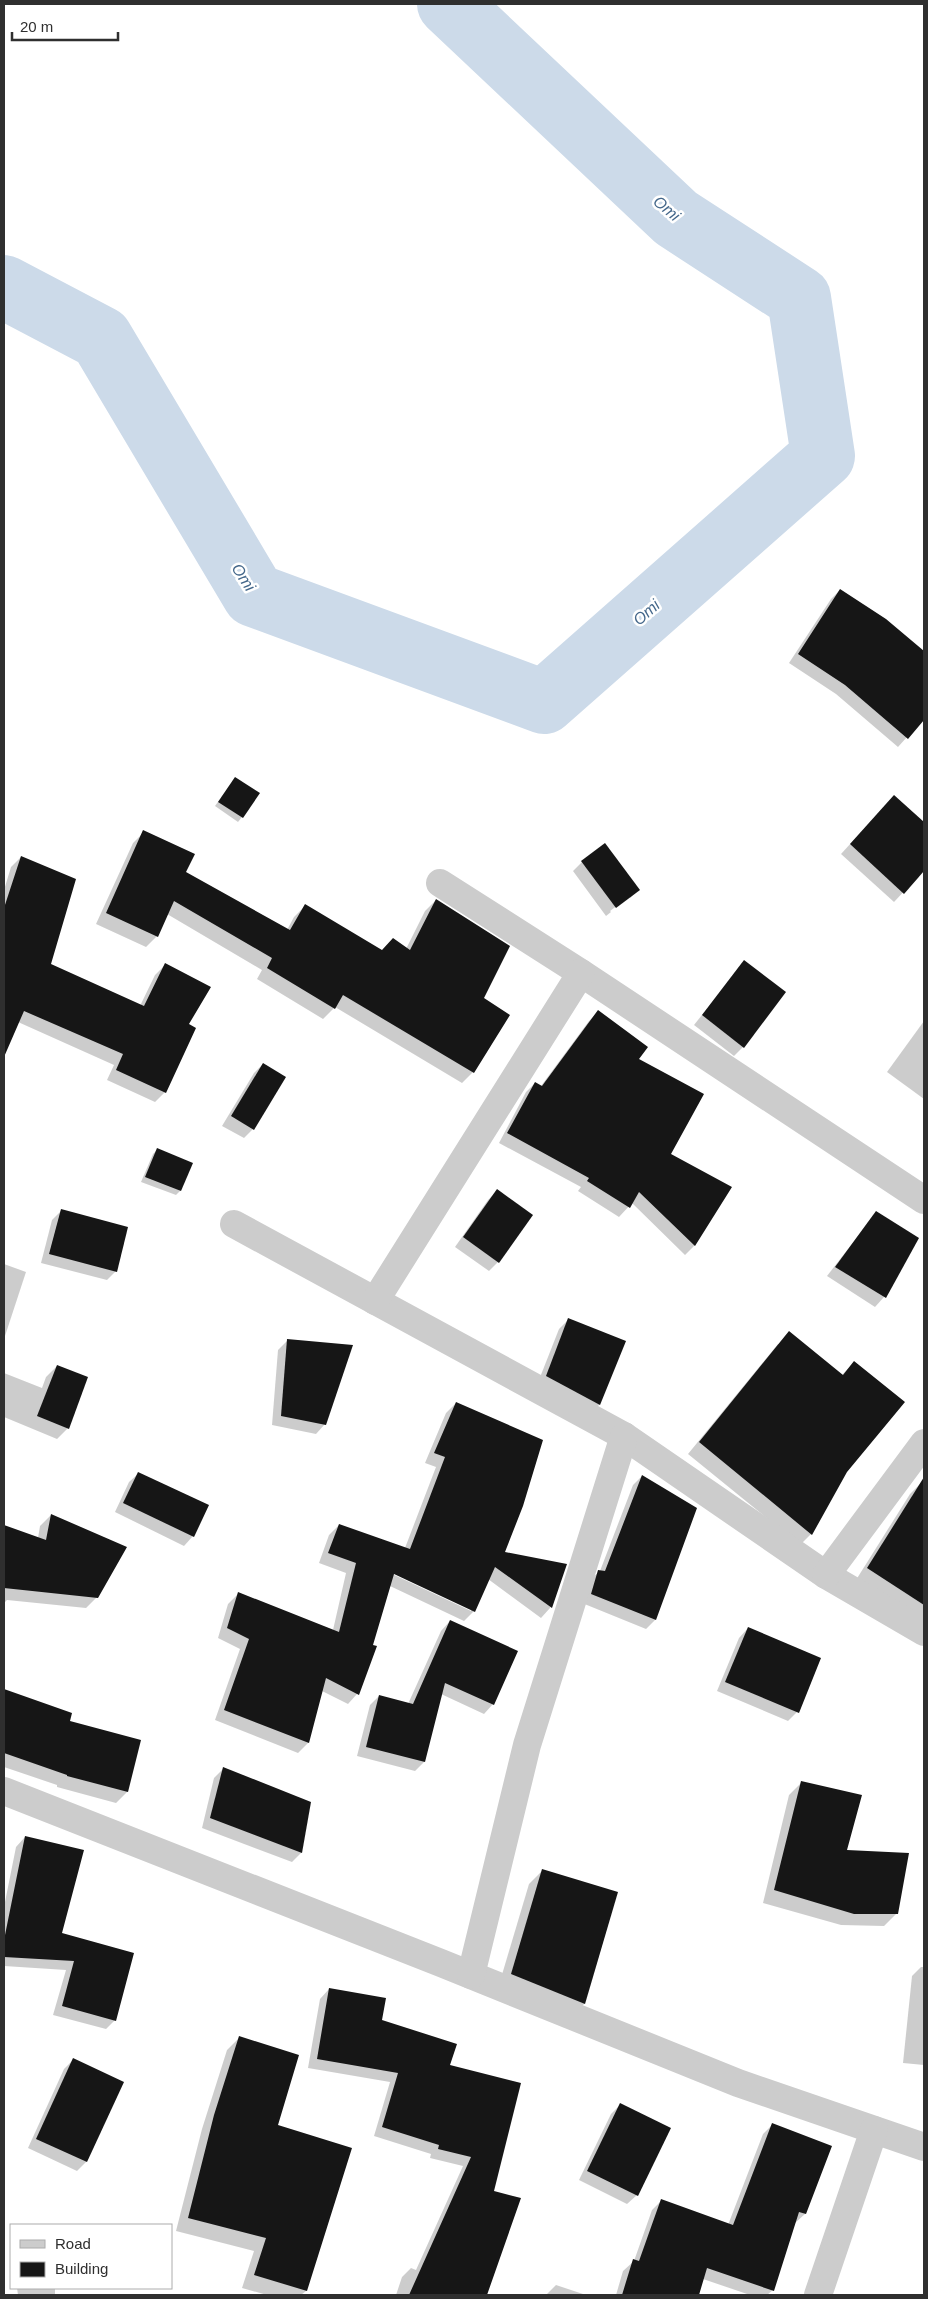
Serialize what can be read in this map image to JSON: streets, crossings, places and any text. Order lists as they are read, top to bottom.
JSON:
{
  "water": ["Omi"],
  "legend": ["Road", "Building"],
  "scale_bar": "20 m"
}
